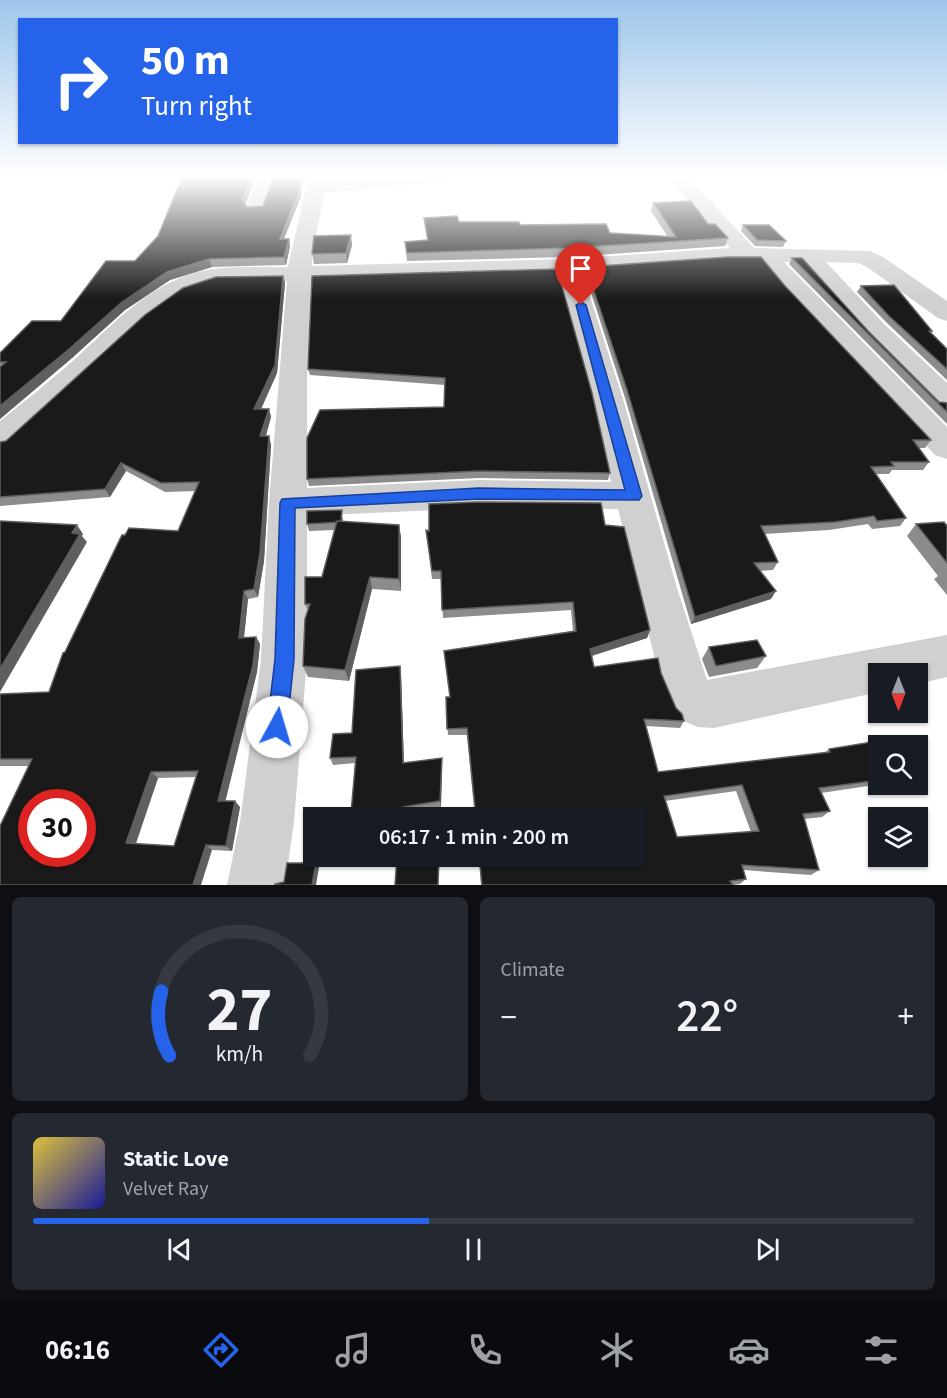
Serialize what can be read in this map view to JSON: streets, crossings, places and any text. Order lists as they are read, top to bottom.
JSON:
{
  "north": "bottom",
  "page": {
    "turn": ["50 m", "Turn right"],
    "limit": "30",
    "trip": "06:17 · 1 min · 200 m",
    "tile": "Climate",
    "heat": ["−", "22°", "+"],
    "song": ["Static Love", "Velvet Ray"],
    "tabs": "06:16",
    "gauge": ["27", "km/h"]
  }
}
